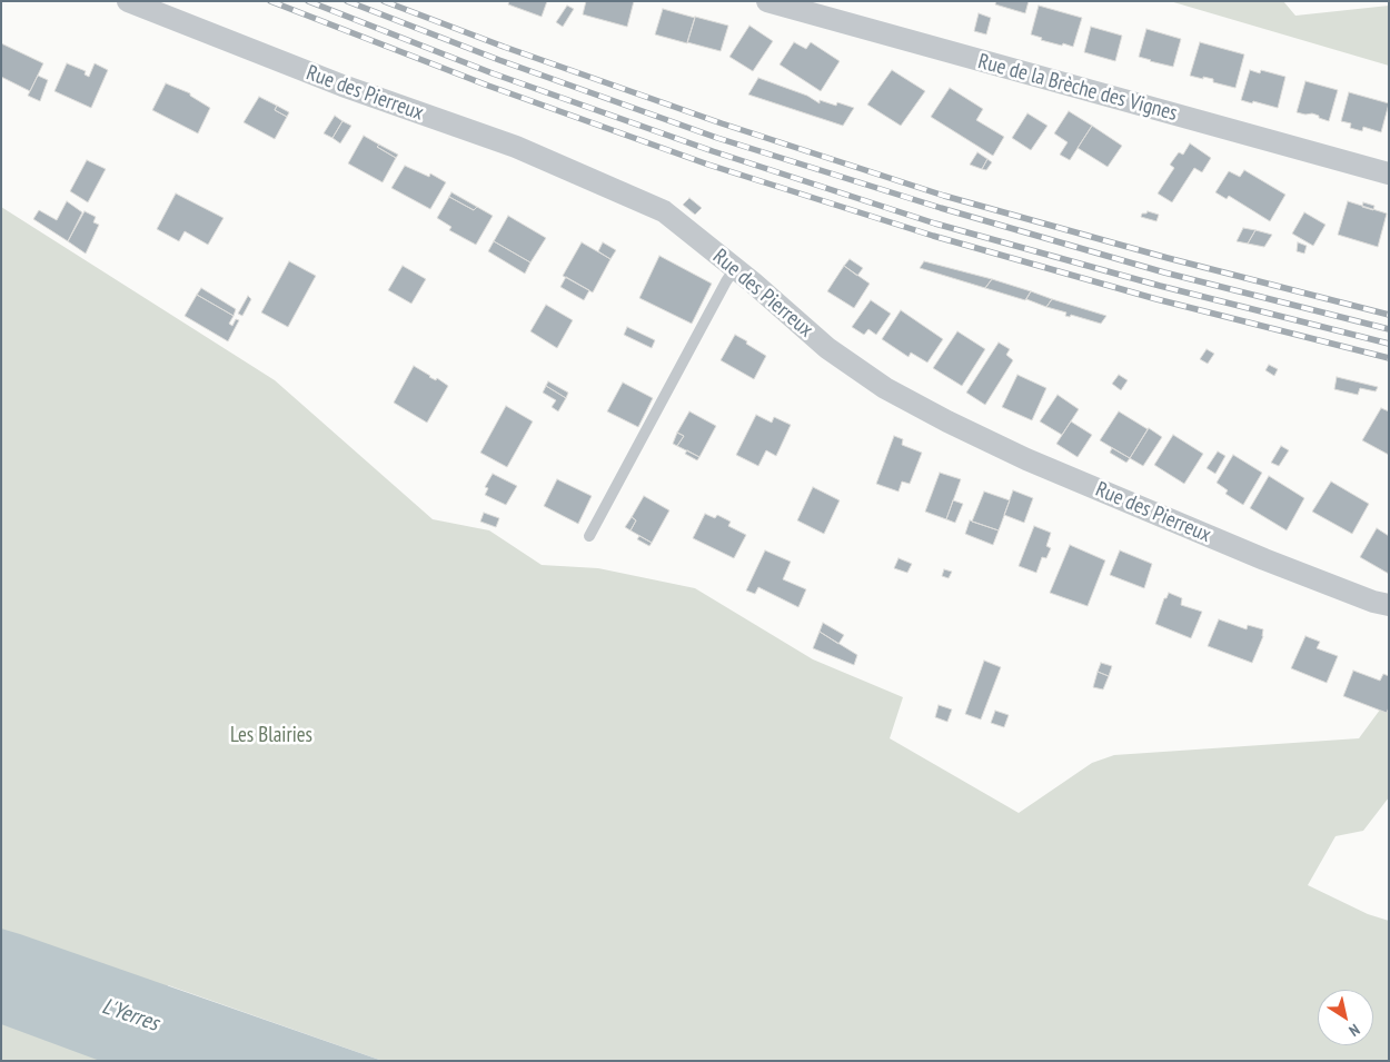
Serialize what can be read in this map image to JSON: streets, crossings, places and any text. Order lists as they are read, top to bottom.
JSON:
{
  "streets": {
    "street": ["Rue de la Brèche des Vignes", "Rue des Pierreux"]
  },
  "water": ["L'Yerres"],
  "parks": ["Les Blairies"],
  "north": "bottom right"
}
